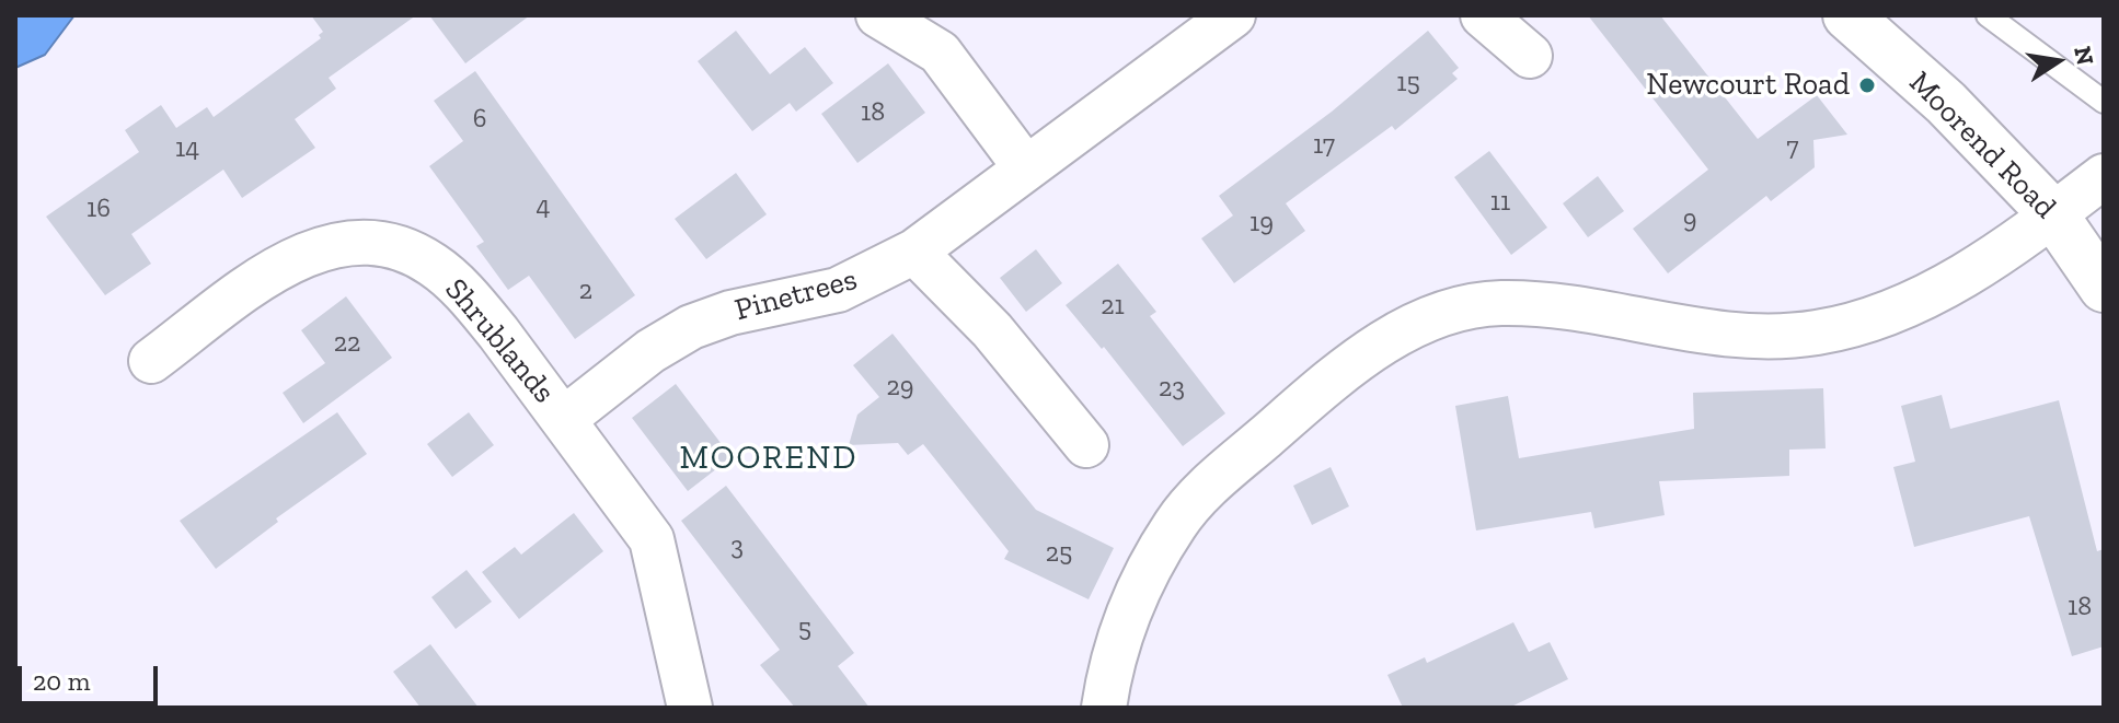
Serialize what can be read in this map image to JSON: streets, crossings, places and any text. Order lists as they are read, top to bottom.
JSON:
{
  "streets": {
    "street": ["Moorend Road", "Pinetrees", "Shrublands"]
  },
  "crossings": [
    ["Pinetrees", "Shrublands"]
  ],
  "districts": ["MOOREND"],
  "places": ["Newcourt Road"],
  "house_numbers": [
    "15",
    "18",
    "6",
    "17",
    "7",
    "14",
    "11",
    "4",
    "16",
    "9",
    "19",
    "2",
    "21",
    "22",
    "29",
    "23",
    "3",
    "25",
    "18",
    "5"
  ],
  "scale_bar": "20 m",
  "north": "right"
}
